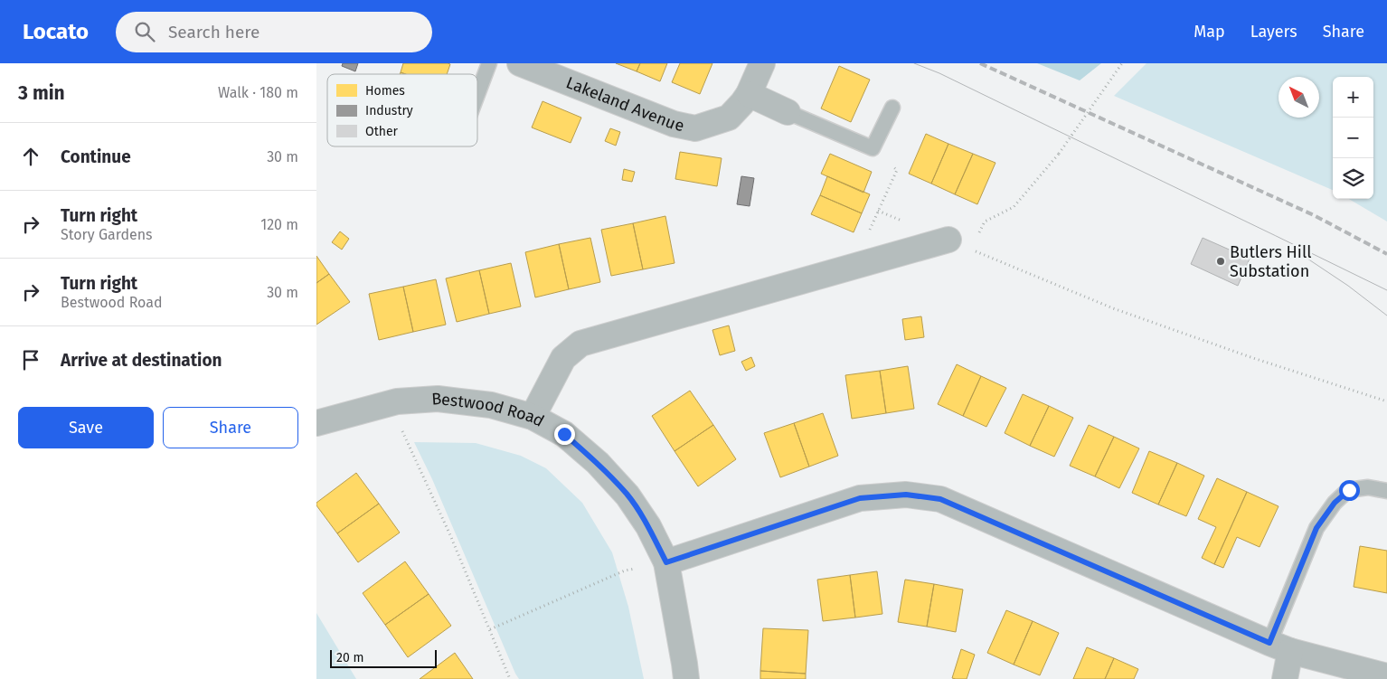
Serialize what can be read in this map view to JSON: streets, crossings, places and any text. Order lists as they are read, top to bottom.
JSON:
{
  "streets": {
    "street": ["Lakeland Avenue", "Bestwood Road"]
  },
  "places": ["Butlers Hill Substation"],
  "legend": ["Homes", "Industry", "Other"],
  "scale_bar": "20 m",
  "north": "top left",
  "page": {
    "header": "Locato",
    "search": "Search here",
    "nav": ["Map", "Layers", "Share"],
    "heading": ["3 min", "Walk · 180 m"],
    "map_buttons": ["+", "−"],
    "list": [
      ["Continue", "30 m"],
      ["Turn right", "Story Gardens", "120 m"],
      ["Turn right", "Bestwood Road", "30 m"],
      "Arrive at destination"
    ],
    "buttons": ["Save", "Share"],
    "scale": "20 m"
  }
}
